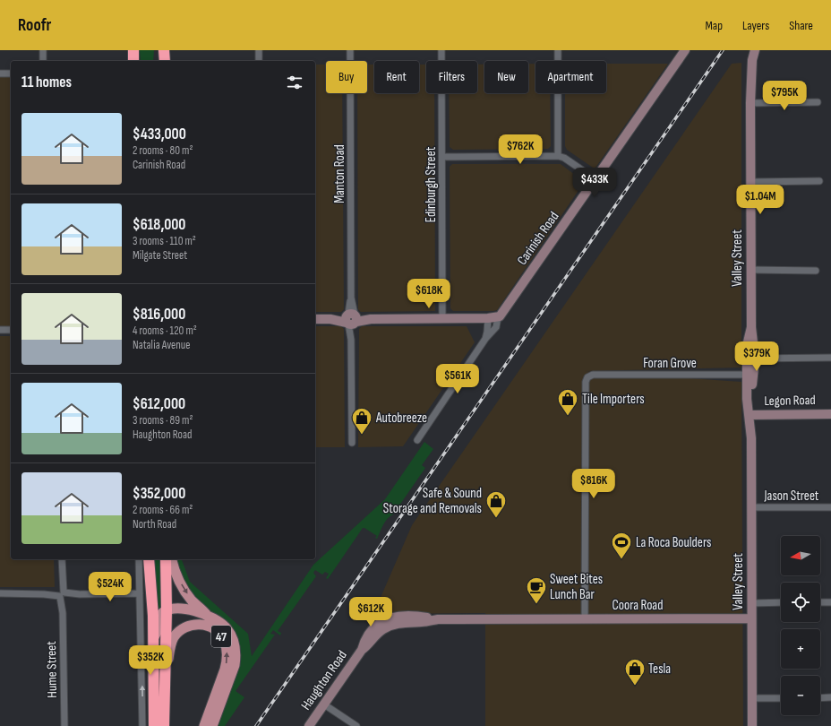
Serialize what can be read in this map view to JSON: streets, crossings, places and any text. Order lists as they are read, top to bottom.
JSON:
{
  "streets": {
    "main road": ["47"],
    "street": [
      "Manton Road",
      "Edinburgh Street",
      "Carinish Road",
      "Valley Street",
      "Foran Grove",
      "Legon Road",
      "Jason Street",
      "Coora Road",
      "Hume Street",
      "Haughton Road"
    ]
  },
  "crossings": [
    ["Valley Street", "Foran Grove"],
    ["Valley Street", "Legon Road"],
    ["Valley Street", "Jason Street"],
    ["Valley Street", "Coora Road"],
    ["Foran Grove", "Coora Road"],
    ["Coora Road", "Haughton Road"]
  ],
  "places": {
    "shop": [
      "Tile Importers",
      "Autobreeze",
      "Safe & Sound Storage and Removals",
      "Tesla"
    ],
    "sports": ["La Roca Boulders"],
    "cafe": ["Sweet Bites Lunch Bar"]
  },
  "north": "left",
  "page": {
    "header": "Roofr",
    "nav": ["Map", "Layers", "Share"],
    "chip": [
      "Buy",
      "Rent",
      "Filters",
      "New",
      "Apartment"
    ],
    "heading": "11 homes",
    "price": [
      "$795K",
      "$762K",
      "$433K",
      "$1.04M",
      "$618K",
      "$379K",
      "$561K",
      "$816K",
      "$524K",
      "$612K",
      "$352K"
    ],
    "list": [
      {
        "name": "$433,000",
        "note": "2 rooms · 80 m² · Carinish Road"
      },
      {
        "name": "$618,000",
        "note": "3 rooms · 110 m² · Milgate Street"
      },
      {
        "name": "$816,000",
        "note": "4 rooms · 120 m² · Natalia Avenue"
      },
      {
        "name": "$612,000",
        "note": "3 rooms · 89 m² · Haughton Road"
      },
      {
        "name": "$352,000",
        "note": "2 rooms · 66 m² · North Road"
      }
    ],
    "map_buttons": ["+", "−"]
  }
}
